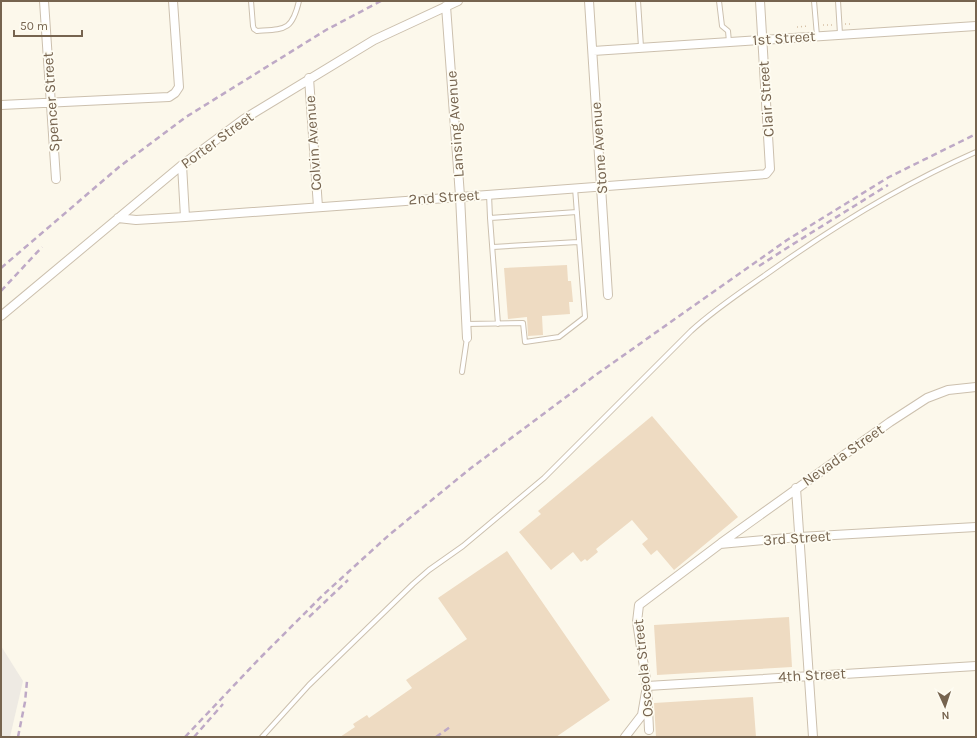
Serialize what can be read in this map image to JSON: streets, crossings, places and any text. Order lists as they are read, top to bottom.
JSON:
{
  "streets": {
    "street": [
      "1st Street",
      "Clair Street",
      "Spencer Street",
      "Lansing Avenue",
      "Porter Street",
      "Colvin Avenue",
      "Stone Avenue",
      "2nd Street",
      "Nevada Street",
      "3rd Street",
      "Osceola Street",
      "4th Street"
    ]
  },
  "crossings": [
    ["1st Street", "Clair Street"],
    ["1st Street", "Stone Avenue"],
    ["Clair Street", "2nd Street"],
    ["Lansing Avenue", "Porter Street"],
    ["Lansing Avenue", "2nd Street"],
    ["Porter Street", "Colvin Avenue"],
    ["Porter Street", "2nd Street"],
    ["Colvin Avenue", "2nd Street"],
    ["Stone Avenue", "2nd Street"],
    ["Nevada Street", "3rd Street"],
    ["Nevada Street", "Osceola Street"],
    ["3rd Street", "Osceola Street"],
    ["Osceola Street", "4th Street"]
  ],
  "scale_bar": "50 m",
  "north": "bottom"
}
